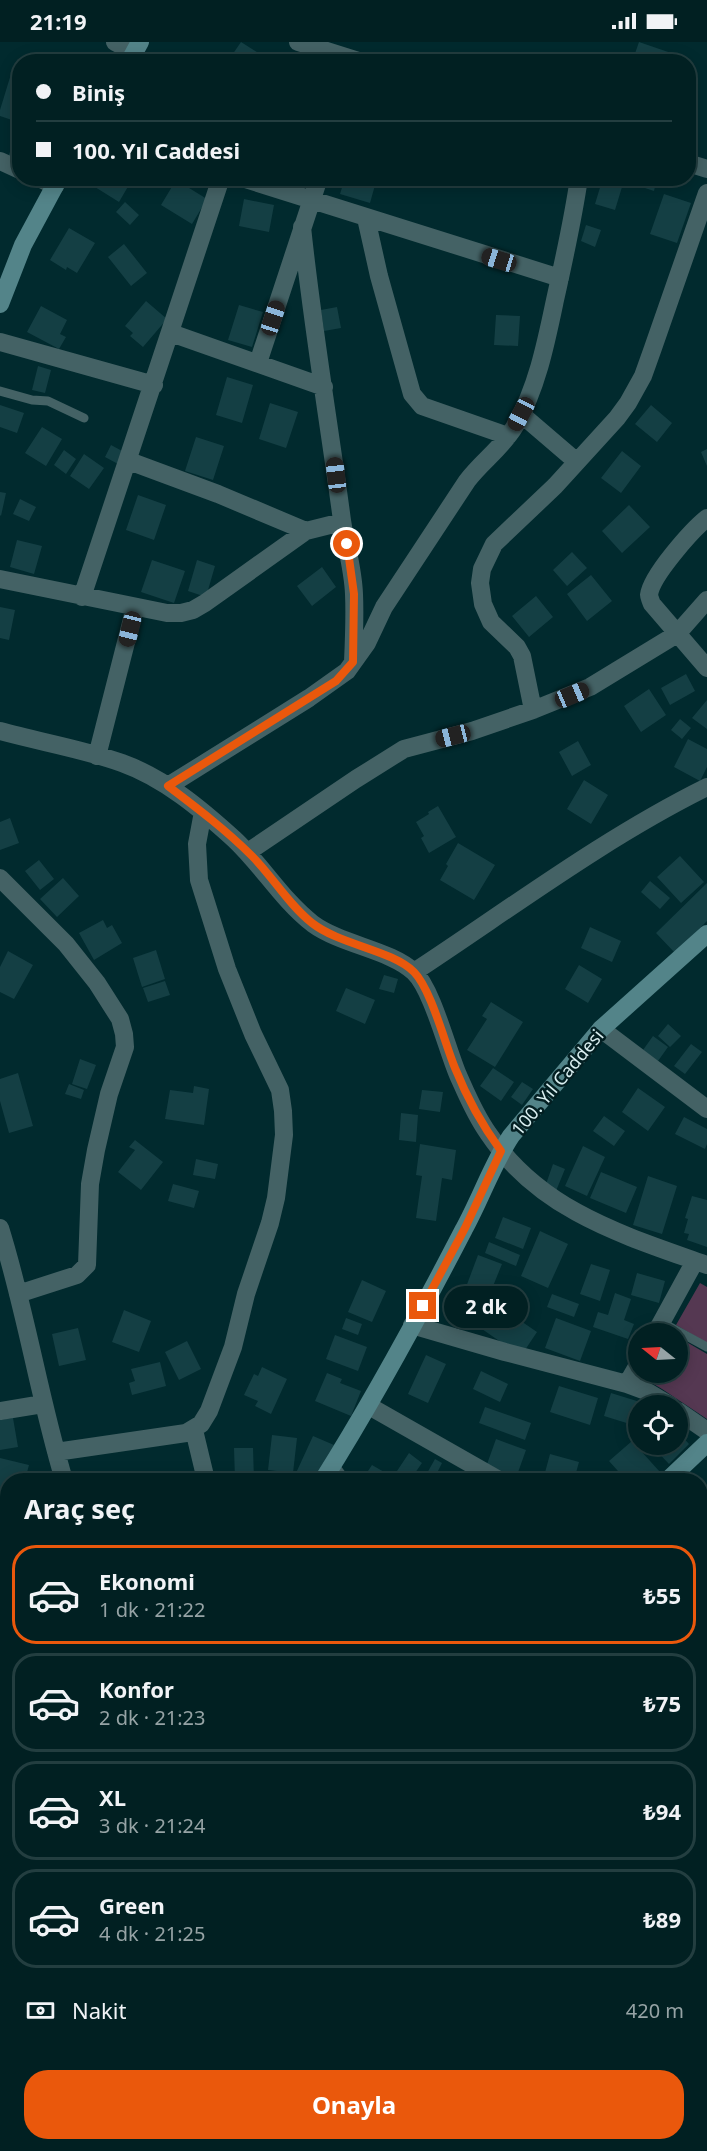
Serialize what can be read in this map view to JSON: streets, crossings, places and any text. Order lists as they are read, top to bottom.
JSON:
{
  "streets": {
    "street": ["100. Yıl Caddesi"]
  },
  "north": "left",
  "page": {
    "status": "21:19",
    "banner": ["Biniş", "100. Yıl Caddesi"],
    "bubble": "2 dk",
    "heading": "Araç seç",
    "list": [
      {
        "name": "Ekonomi",
        "note": "1 dk · 21:22",
        "value": "₺55"
      },
      {
        "name": "Konfor",
        "note": "2 dk · 21:23",
        "value": "₺75"
      },
      {
        "name": "XL",
        "note": "3 dk · 21:24",
        "value": "₺94"
      },
      {
        "name": "Green",
        "note": "4 dk · 21:25",
        "value": "₺89"
      }
    ],
    "pay": ["Nakit", "420 m"],
    "buttons": "Onayla"
  }
}
